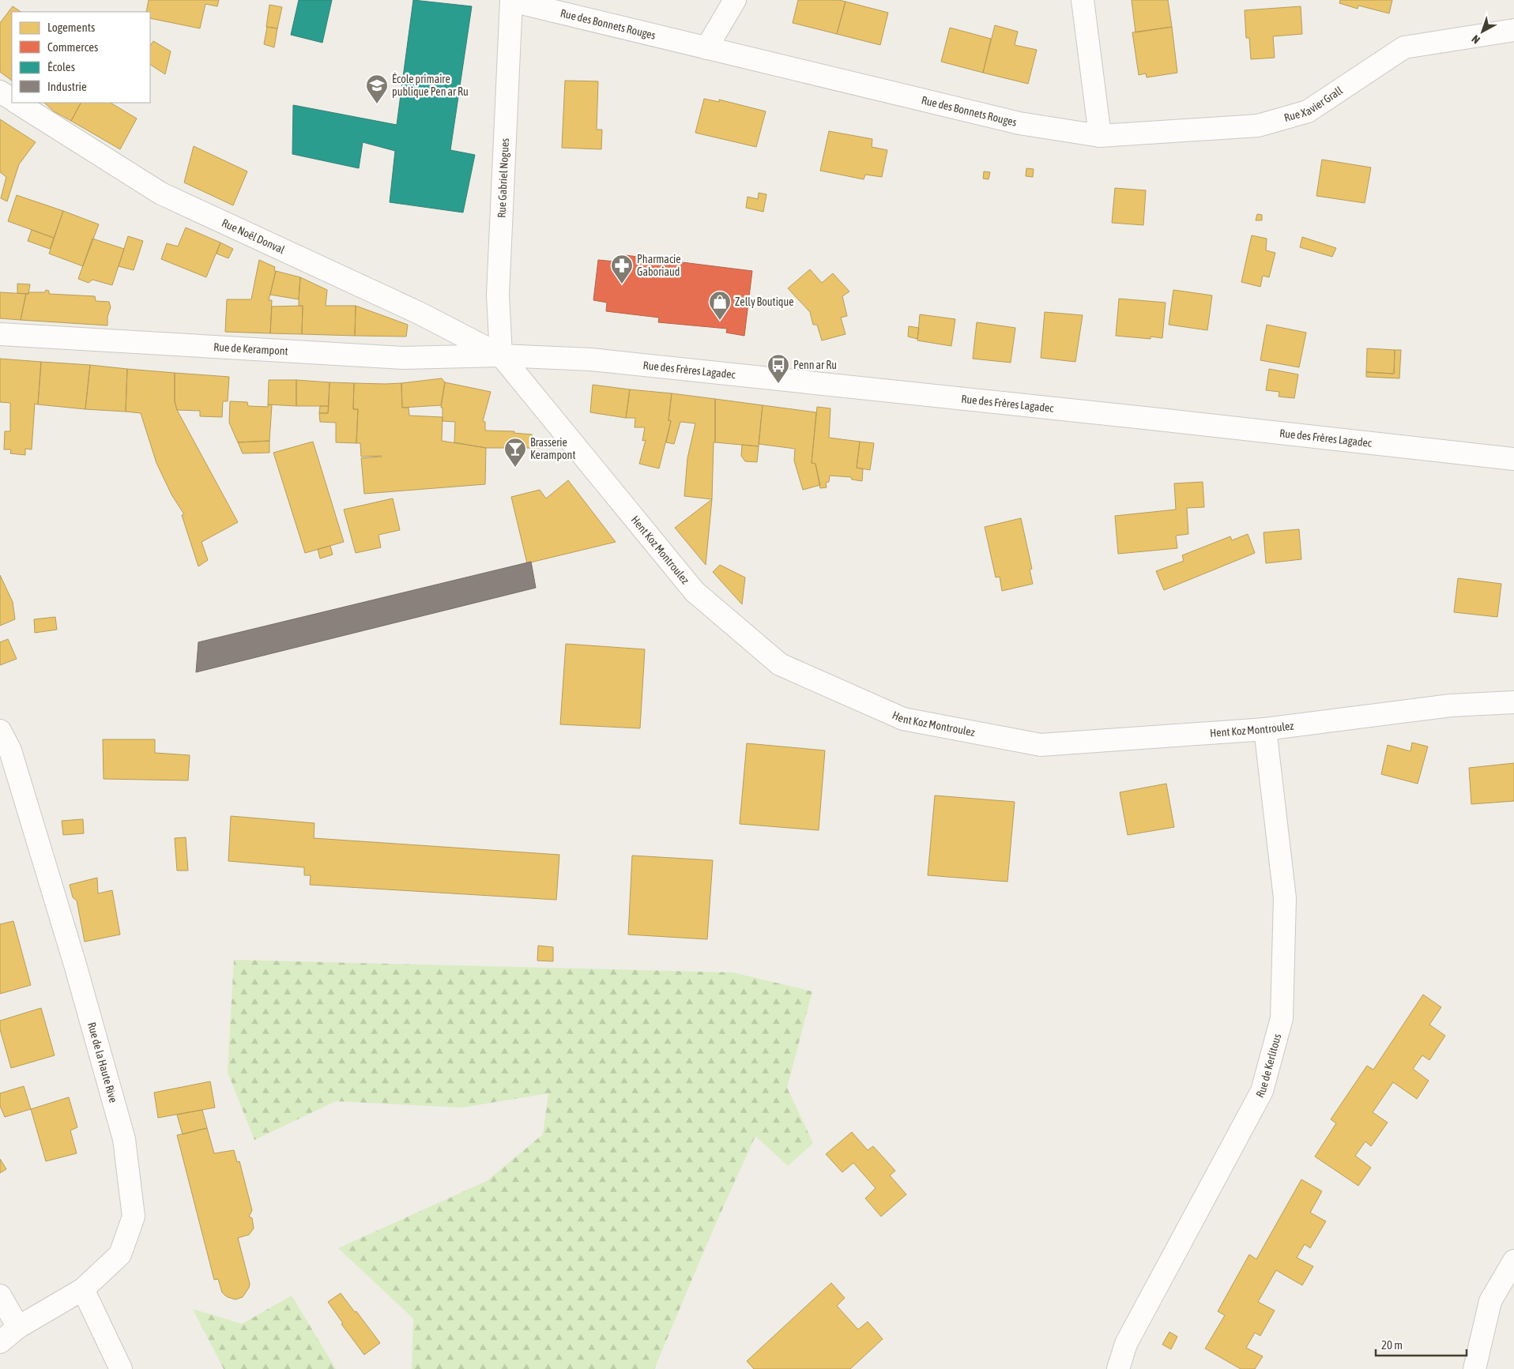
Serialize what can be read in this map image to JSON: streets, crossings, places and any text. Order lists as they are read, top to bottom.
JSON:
{
  "streets": {
    "street": [
      "Rue des Bonnets Rouges",
      "Rue Xavier Grall",
      "Rue Gabriel Nogues",
      "Rue Noël Donval",
      "Rue de Kerampont",
      "Rue des Frères Lagadec",
      "Hent Koz Montroulez",
      "Rue de la Haute Rive",
      "Rue de Kerlitous"
    ]
  },
  "crossings": [
    ["Rue des Bonnets Rouges", "Rue Xavier Grall"],
    ["Rue des Bonnets Rouges", "Rue Gabriel Nogues"],
    ["Rue Gabriel Nogues", "Rue Noël Donval"],
    ["Rue Gabriel Nogues", "Rue de Kerampont"],
    ["Rue Gabriel Nogues", "Rue des Frères Lagadec"],
    ["Rue Gabriel Nogues", "Hent Koz Montroulez"],
    ["Rue Noël Donval", "Rue de Kerampont"],
    ["Rue Noël Donval", "Rue des Frères Lagadec"],
    ["Rue Noël Donval", "Hent Koz Montroulez"],
    ["Rue de Kerampont", "Rue des Frères Lagadec"],
    ["Rue de Kerampont", "Hent Koz Montroulez"],
    ["Rue des Frères Lagadec", "Hent Koz Montroulez"],
    ["Hent Koz Montroulez", "Rue de Kerlitous"]
  ],
  "places": {
    "school or university": ["École primaire publique Pen ar Ru"],
    "pharmacy": ["Pharmacie Gaboriaud"],
    "shop": ["Zelly Boutique"],
    "bus stop": ["Penn ar Ru"],
    "bar": ["Brasserie Kerampont"]
  },
  "legend": [
    "Logements",
    "Commerces",
    "Écoles",
    "Industrie"
  ],
  "scale_bar": "20 m",
  "north": "bottom left"
}
